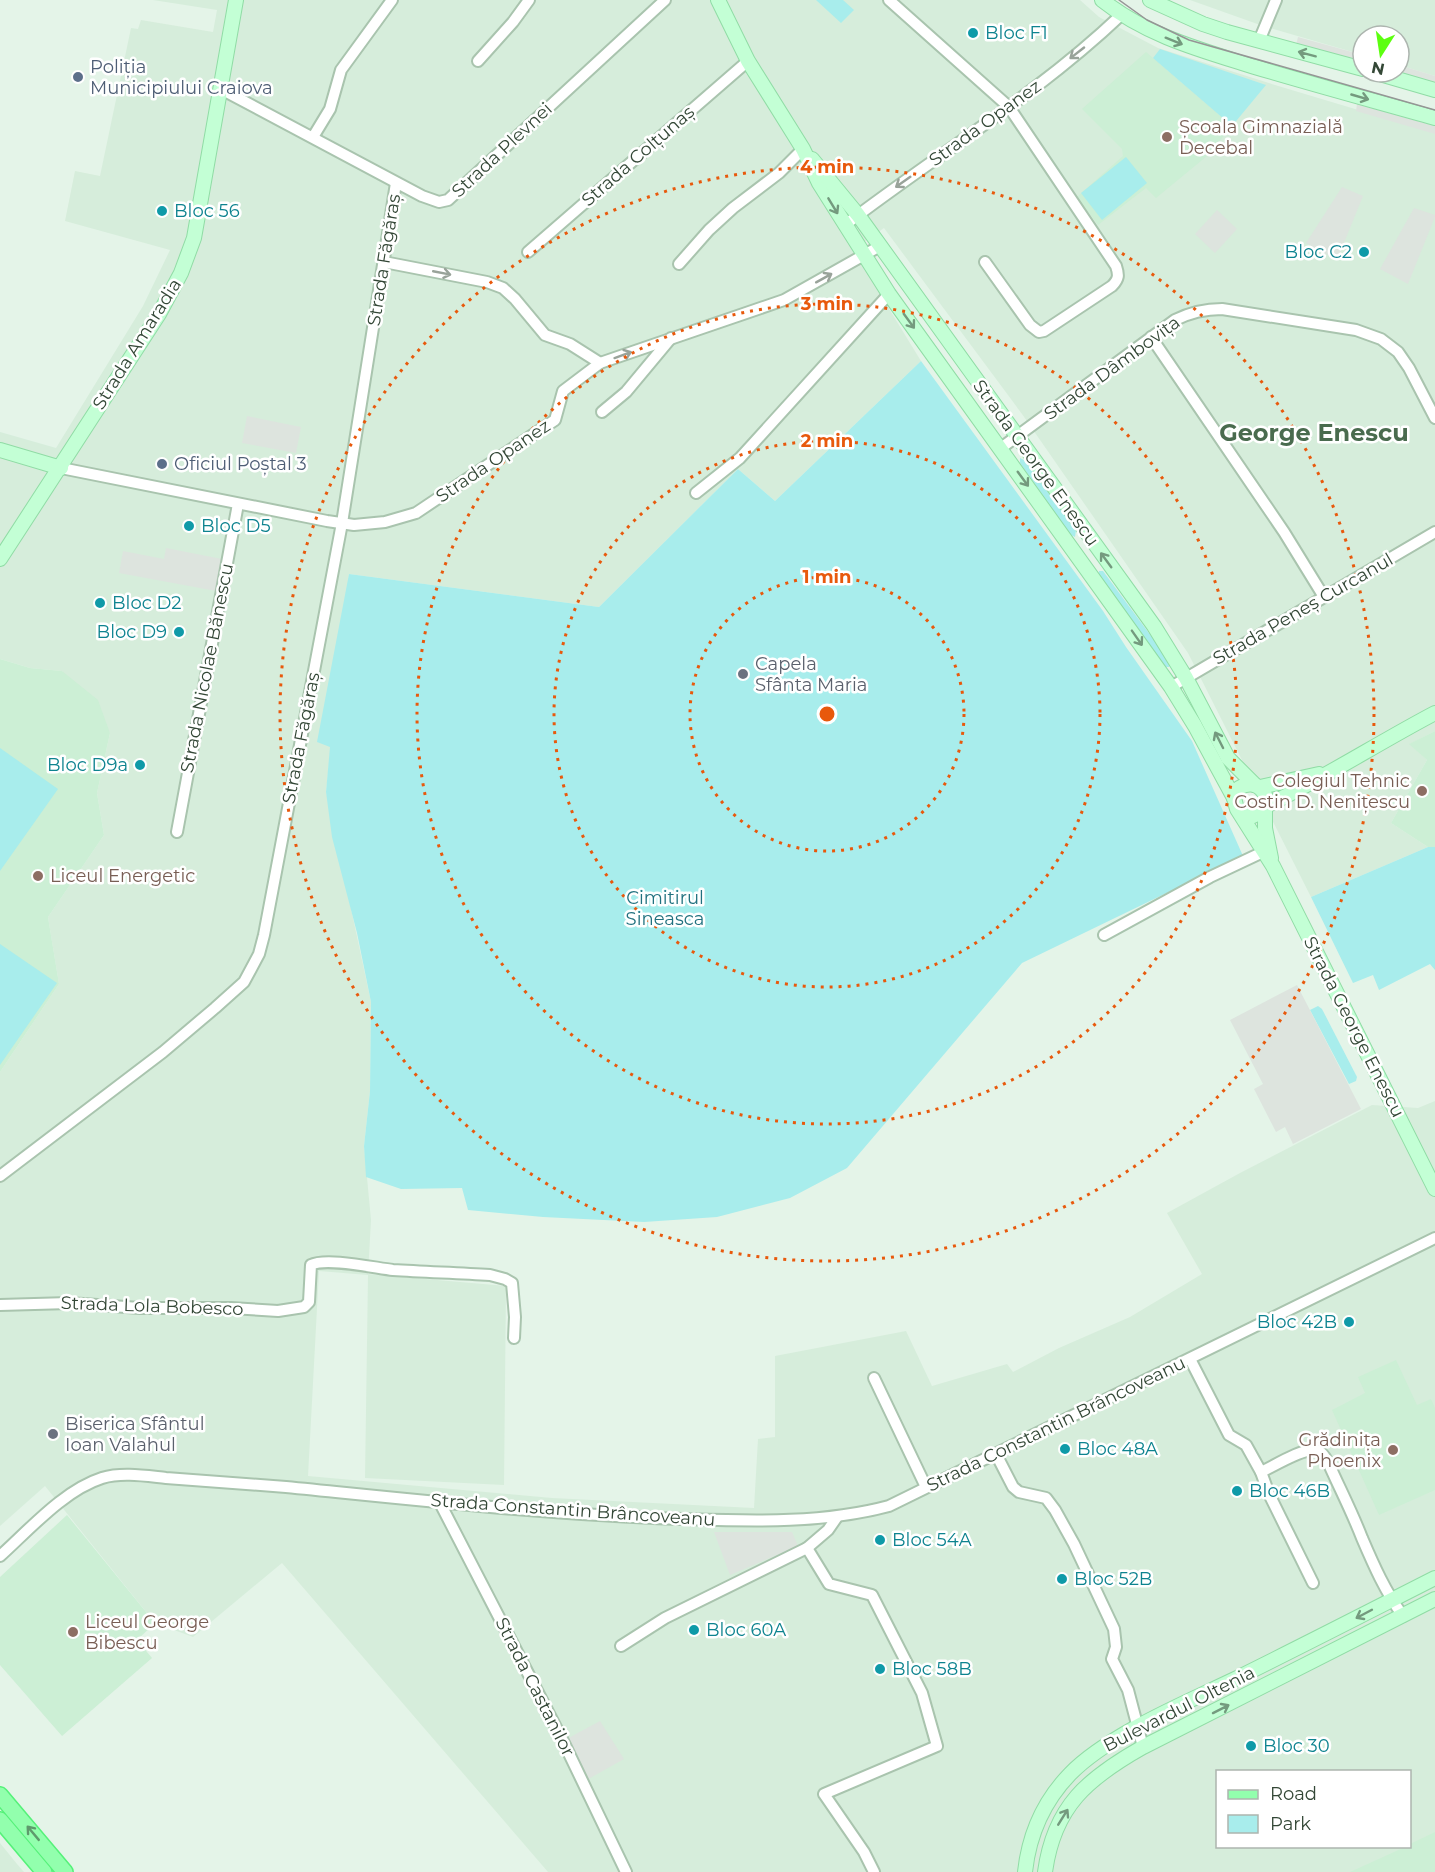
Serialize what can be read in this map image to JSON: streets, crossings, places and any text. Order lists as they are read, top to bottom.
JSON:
{
  "streets": {
    "street": [
      "Strada Opanez",
      "Strada Plevnei",
      "Strada Colțunaș",
      "Strada Făgăraș",
      "Strada Amaradia",
      "Strada Dâmbovița",
      "Strada George Enescu",
      "Strada Peneș Curcanul",
      "Strada Nicolae Bănescu",
      "Strada Lola Bobesco",
      "Strada Constantin Brâncoveanu",
      "Strada Castanilor",
      "Bulevardul Oltenia"
    ]
  },
  "crossings": [
    ["Strada Opanez", "Strada Făgăraș"],
    ["Strada Opanez", "Strada Amaradia"],
    ["Strada Opanez", "Strada George Enescu"],
    ["Strada Opanez", "Strada Nicolae Bănescu"],
    ["Strada Plevnei", "Strada Făgăraș"],
    ["Strada Plevnei", "Strada Amaradia"],
    ["Strada Colțunaș", "Strada George Enescu"],
    ["Strada Dâmbovița", "Strada George Enescu"],
    ["Strada George Enescu", "Strada Peneș Curcanul"],
    ["Strada Constantin Brâncoveanu", "Strada Castanilor"]
  ],
  "districts": ["George Enescu"],
  "parks": ["Cimitirul Sineasca"],
  "places": [
    "Bloc F1",
    "Poliția Municipiului Craiova",
    "Școala Gimnazială Decebal",
    "Bloc 56",
    "Bloc C2",
    "Oficiul Poștal 3",
    "Bloc D5",
    "Bloc D2",
    "Bloc D9",
    "Capela Sfânta Maria",
    "Bloc D9a",
    "Colegiul Tehnic Costin D. Nenițescu",
    "Liceul Energetic",
    "Bloc 42B",
    "Biserica Sfântul Ioan Valahul",
    "Bloc 48A",
    "Grădinița Phoenix",
    "Bloc 46B",
    "Bloc 54A",
    "Bloc 52B",
    "Bloc 60A",
    "Liceul George Bibescu",
    "Bloc 58B",
    "Bloc 30"
  ],
  "legend": ["Road", "Park"],
  "north": "bottom",
  "rings": [
    "4 min",
    "3 min",
    "2 min",
    "1 min"
  ]
}
